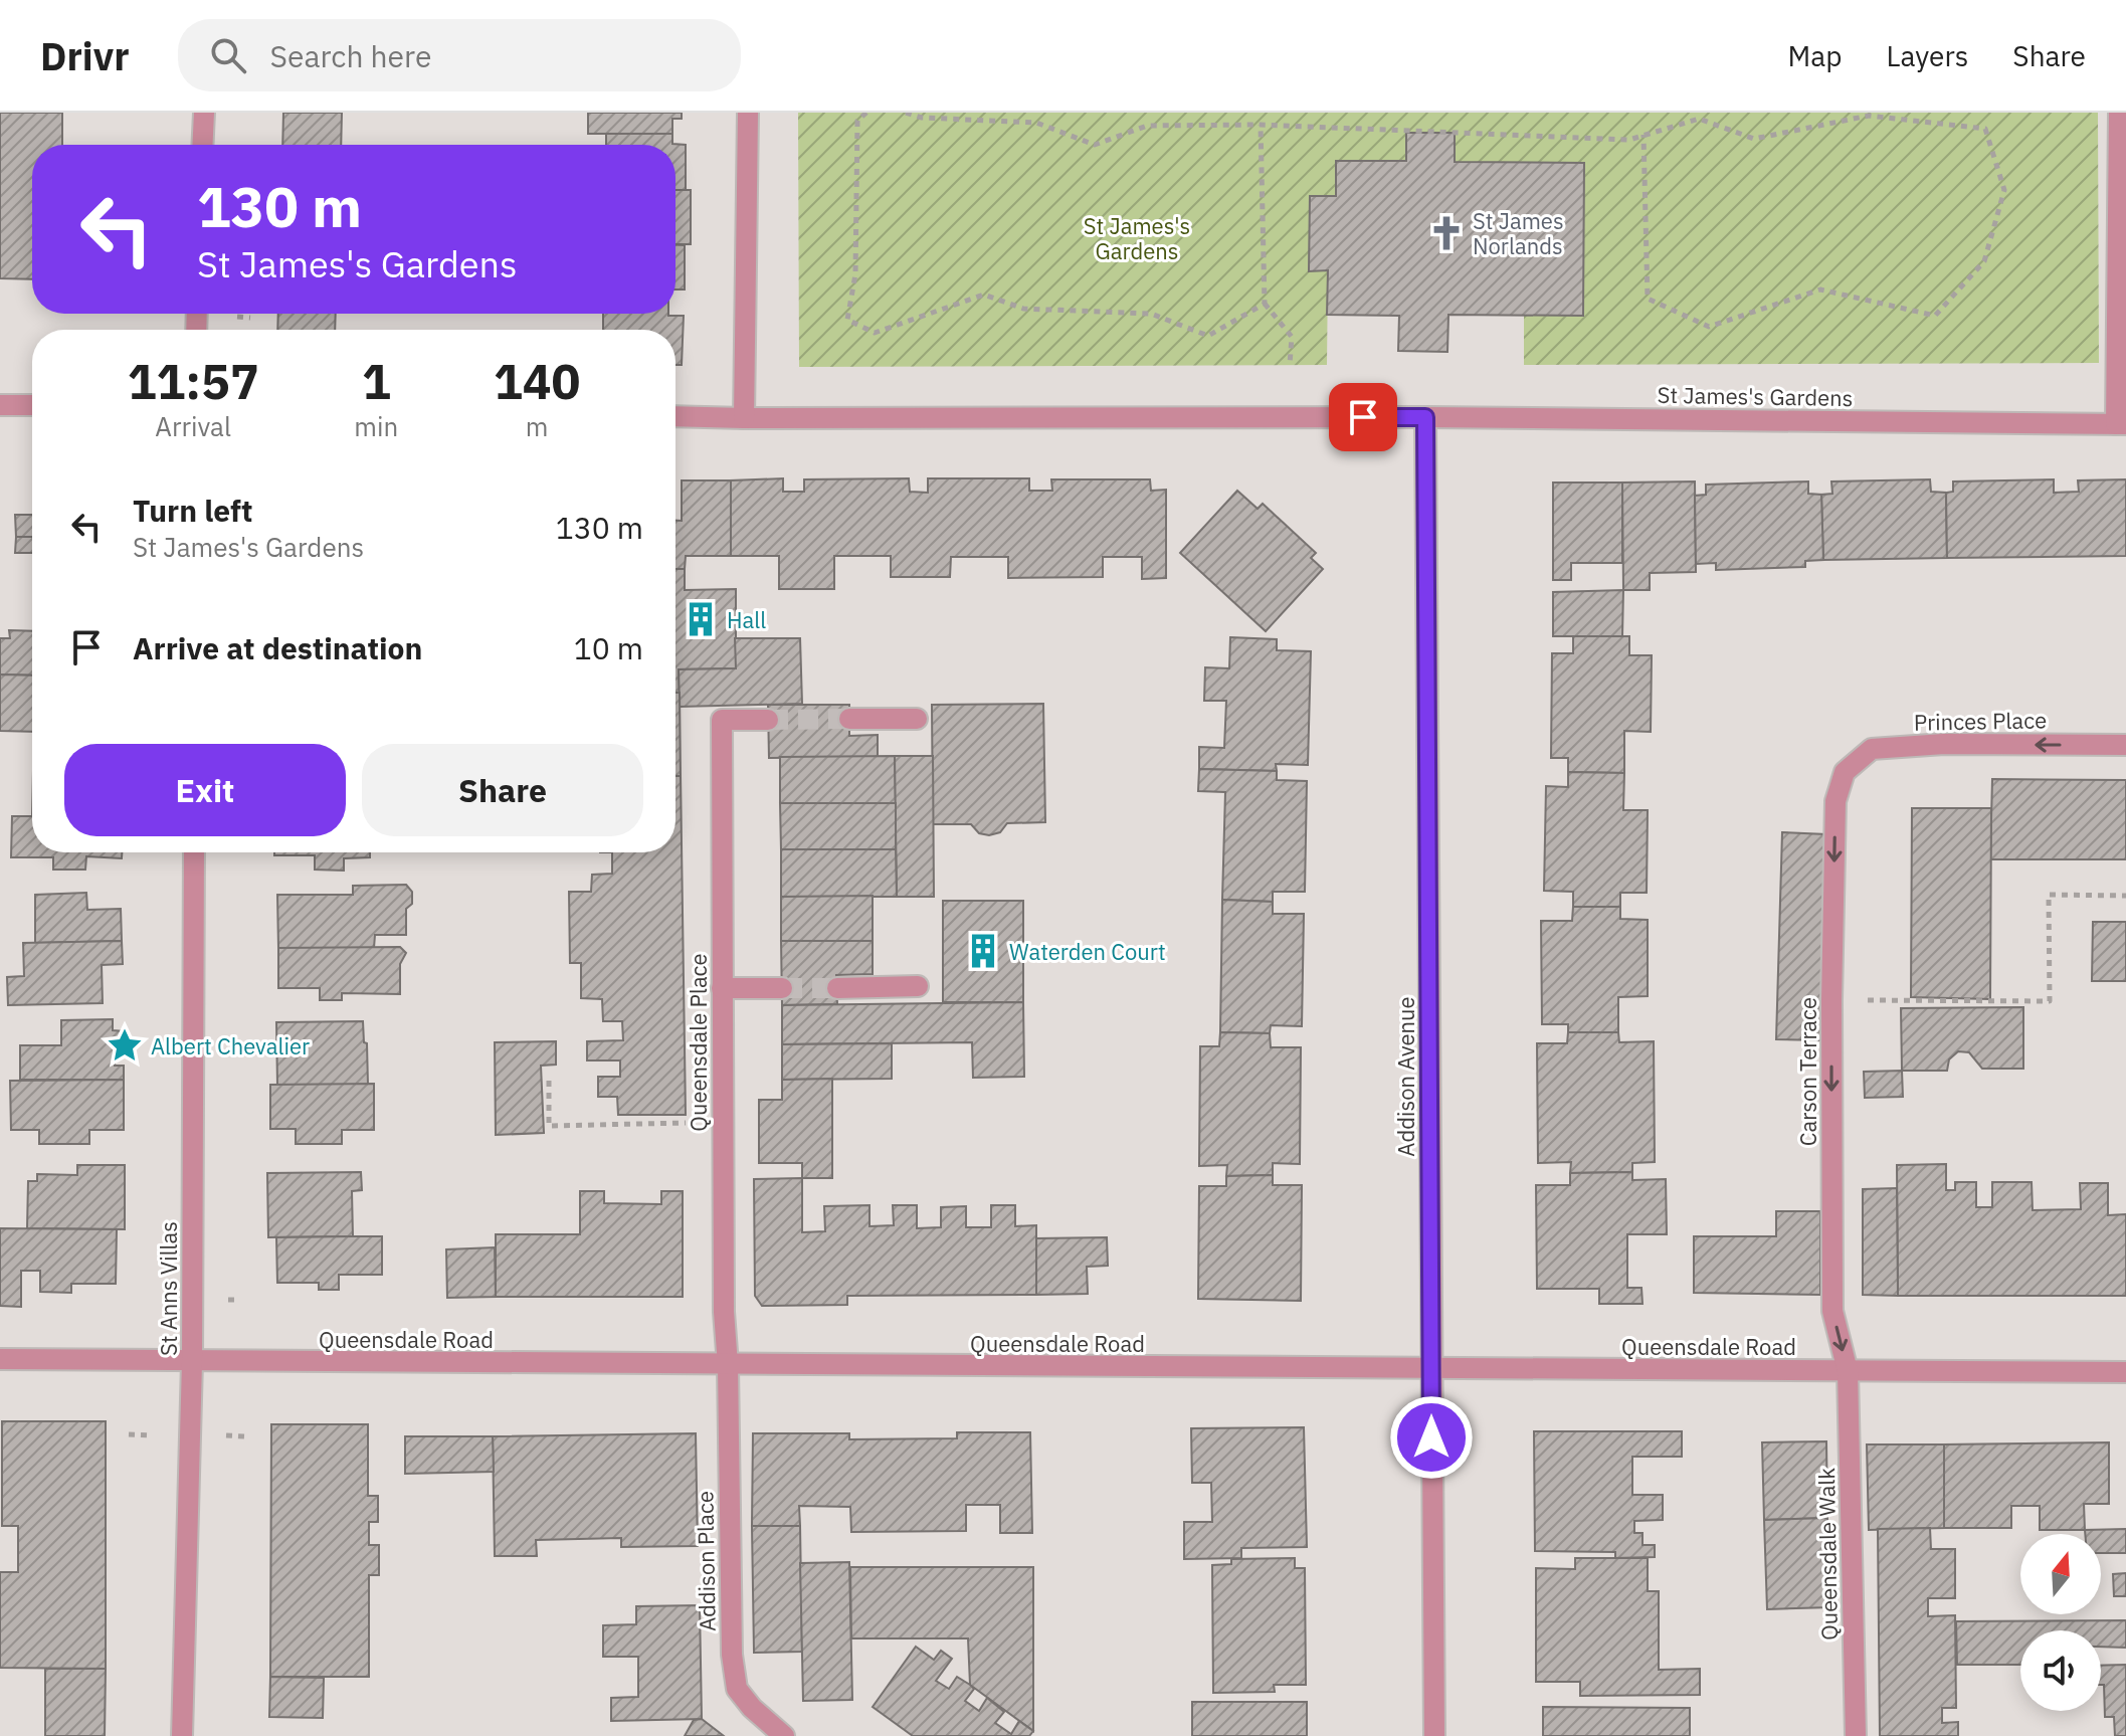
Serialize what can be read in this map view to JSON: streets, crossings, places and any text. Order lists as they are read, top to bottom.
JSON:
{
  "streets": {
    "street": [
      "St James's Gardens",
      "Princes Place",
      "Queensdale Place",
      "Carson Terrace",
      "Addison Avenue",
      "St Anns Villas",
      "Queensdale Road",
      "Queensdale Walk",
      "Addison Place"
    ]
  },
  "crossings": [
    ["St James's Gardens", "Addison Avenue"],
    ["Princes Place", "Carson Terrace"],
    ["Queensdale Place", "Queensdale Road"],
    ["Queensdale Place", "Addison Place"],
    ["Carson Terrace", "Queensdale Road"],
    ["Carson Terrace", "Queensdale Walk"],
    ["Addison Avenue", "Queensdale Road"],
    ["St Anns Villas", "Queensdale Road"],
    ["Queensdale Road", "Queensdale Walk"],
    ["Queensdale Road", "Addison Place"]
  ],
  "one_way": ["Princes Place", "Carson Terrace"],
  "parks": ["St James's Gardens"],
  "places": {
    "church": ["St James Norlands"],
    "building": ["Hall", "Waterden Court"],
    "place": ["Albert Chevalier"]
  },
  "north": "top",
  "page": {
    "header": "Drivr",
    "search": "Search here",
    "nav": ["Map", "Layers", "Share"],
    "turn": ["130 m", "St James's Gardens"],
    "eta": [
      "11:57",
      "Arrival",
      "1",
      "min",
      "140",
      "m"
    ],
    "list": [
      {
        "name": "Turn left",
        "note": "St James's Gardens",
        "value": "130 m"
      },
      {
        "name": "Arrive at destination",
        "value": "10 m"
      }
    ],
    "buttons": ["Exit", "Share"]
  }
}
